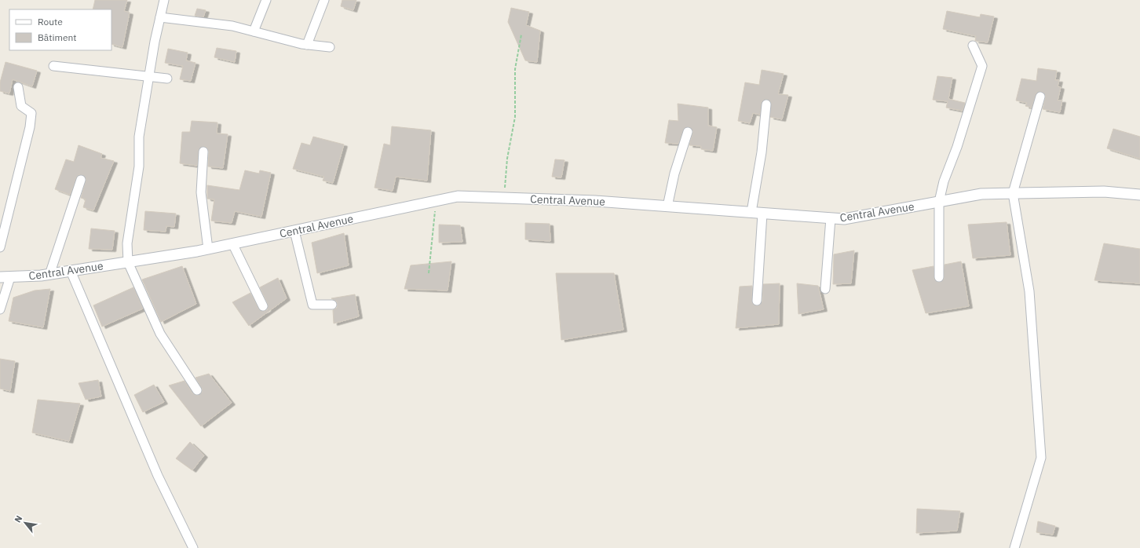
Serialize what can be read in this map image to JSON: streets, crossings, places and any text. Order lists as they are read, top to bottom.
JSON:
{
  "streets": {
    "street": ["Central Avenue"]
  },
  "legend": ["Route", "Bâtiment"],
  "north": "top left"
}
